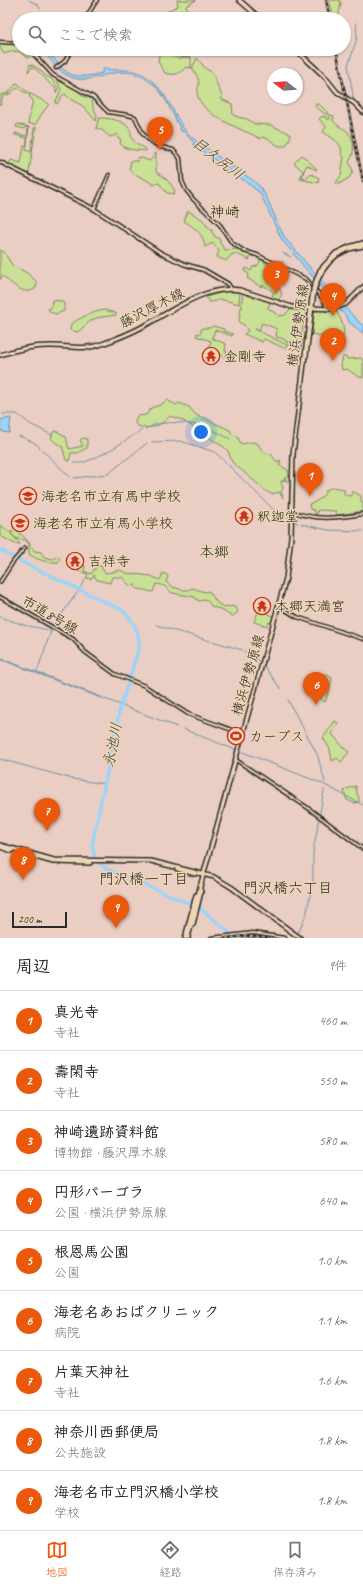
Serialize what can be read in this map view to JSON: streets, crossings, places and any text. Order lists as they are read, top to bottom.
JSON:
{
  "streets": {
    "main road": ["藤沢厚木線", "横浜伊勢原線"],
    "street": ["市道8号線"]
  },
  "crossings": [
    ["藤沢厚木線", "横浜伊勢原線"],
    ["横浜伊勢原線", "市道8号線"]
  ],
  "districts": [
    "神崎",
    "本郷",
    "門沢橋一丁目",
    "門沢橋六丁目"
  ],
  "water": ["目久尻川", "永池川"],
  "places": {
    "temple": [
      "金剛寺",
      "釈迦堂",
      "吉祥寺",
      "本郷天満宮"
    ],
    "school or university": ["海老名市立有馬中学校", "海老名市立有馬小学校"],
    "sports": ["カーブス"]
  },
  "scale_bar": "200 m",
  "north": "left",
  "page": {
    "search": "ここで検索",
    "pins": [
      "5",
      "3",
      "4",
      "2",
      "1",
      "6",
      "7",
      "8",
      "9"
    ],
    "scale": "200 m",
    "heading": ["周辺", "9件"],
    "list": [
      {
        "mark": "1",
        "name": "真光寺",
        "note": "寺社",
        "value": "460 m"
      },
      {
        "mark": "2",
        "name": "壽閑寺",
        "note": "寺社",
        "value": "550 m"
      },
      {
        "mark": "3",
        "name": "神崎遺跡資料館",
        "note": "博物館 · 藤沢厚木線",
        "value": "580 m"
      },
      {
        "mark": "4",
        "name": "円形パーゴラ",
        "note": "公園 · 横浜伊勢原線",
        "value": "640 m"
      },
      {
        "mark": "5",
        "name": "根恩馬公園",
        "note": "公園",
        "value": "1.0 km"
      },
      {
        "mark": "6",
        "name": "海老名あおばクリニック",
        "note": "病院",
        "value": "1.1 km"
      },
      {
        "mark": "7",
        "name": "片葉天神社",
        "note": "寺社",
        "value": "1.6 km"
      },
      {
        "mark": "8",
        "name": "神奈川西郵便局",
        "note": "公共施設",
        "value": "1.8 km"
      },
      {
        "mark": "9",
        "name": "海老名市立門沢橋小学校",
        "note": "学校",
        "value": "1.8 km"
      }
    ],
    "nav": ["地図", "経路", "保存済み"]
  }
}
